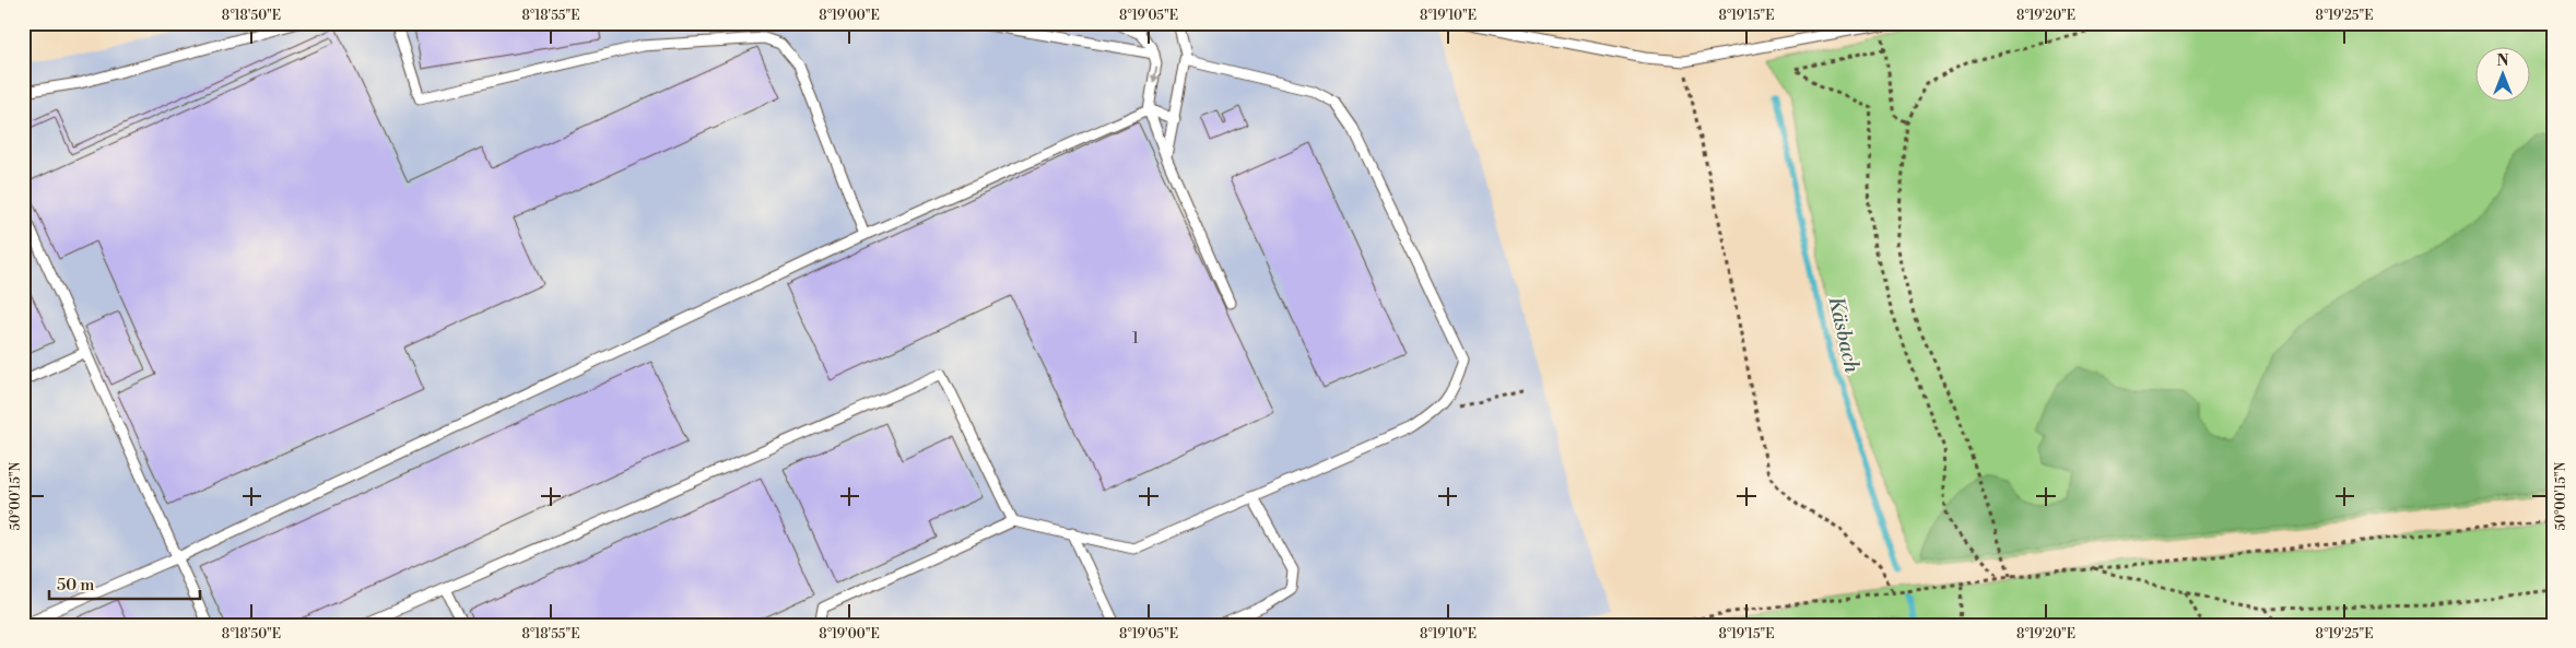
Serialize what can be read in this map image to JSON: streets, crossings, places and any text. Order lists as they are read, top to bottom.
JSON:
{
  "water": ["Käsbach"],
  "house_numbers": ["1"],
  "scale_bar": "50 m",
  "north": "top",
  "coordinates": [
    "8°18'50\"E",
    "8°18'55\"E",
    "8°19'00\"E",
    "8°19'05\"E",
    "8°19'10\"E",
    "8°19'15\"E",
    "8°19'20\"E",
    "8°19'25\"E",
    "50°00'15\"N"
  ]
}
